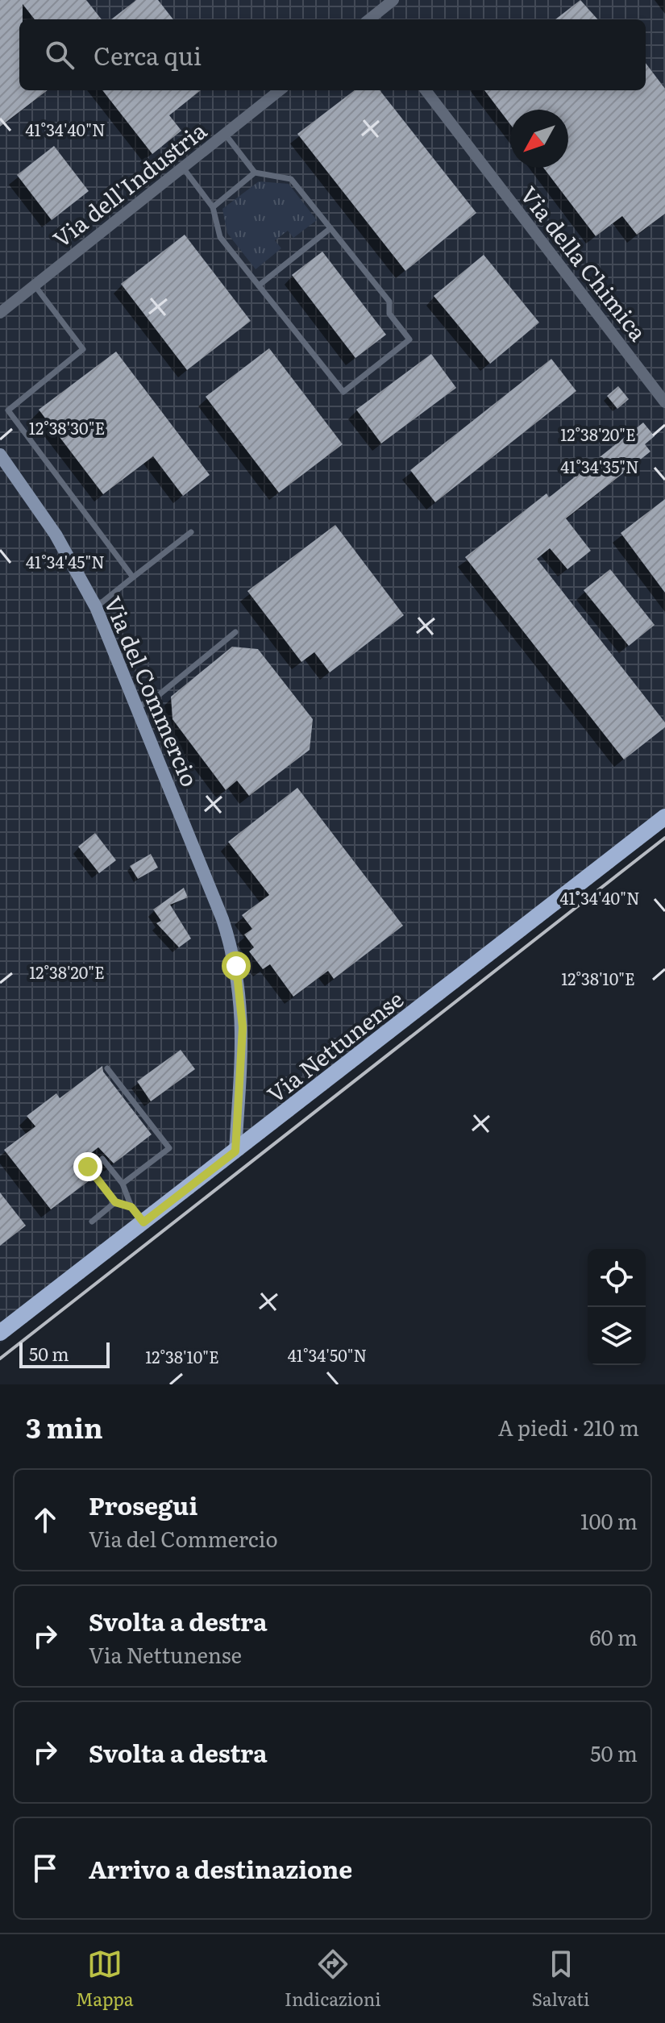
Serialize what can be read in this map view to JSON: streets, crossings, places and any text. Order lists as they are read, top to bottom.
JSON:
{
  "streets": {
    "main road": ["Via Nettunense"],
    "street": ["Via dell'Industria", "Via della Chimica", "Via del Commercio"]
  },
  "crossings": [
    ["Via del Commercio", "Via Nettunense"]
  ],
  "scale_bar": "50 m",
  "north": "bottom left",
  "page": {
    "search": "Cerca qui",
    "scale": "50 m",
    "heading": ["3 min", "A piedi · 210 m"],
    "list": [
      ["Prosegui", "Via del Commercio", "100 m"],
      ["Svolta a destra", "Via Nettunense", "60 m"],
      ["Svolta a destra", "50 m"],
      "Arrivo a destinazione"
    ],
    "nav": ["Mappa", "Indicazioni", "Salvati"]
  },
  "coordinates": [
    "41°34'40\"N",
    "12°38'30\"E",
    "12°38'20\"E",
    "41°34'35\"N",
    "41°34'45\"N",
    "12°38'10\"E",
    "41°34'50\"N"
  ]
}
